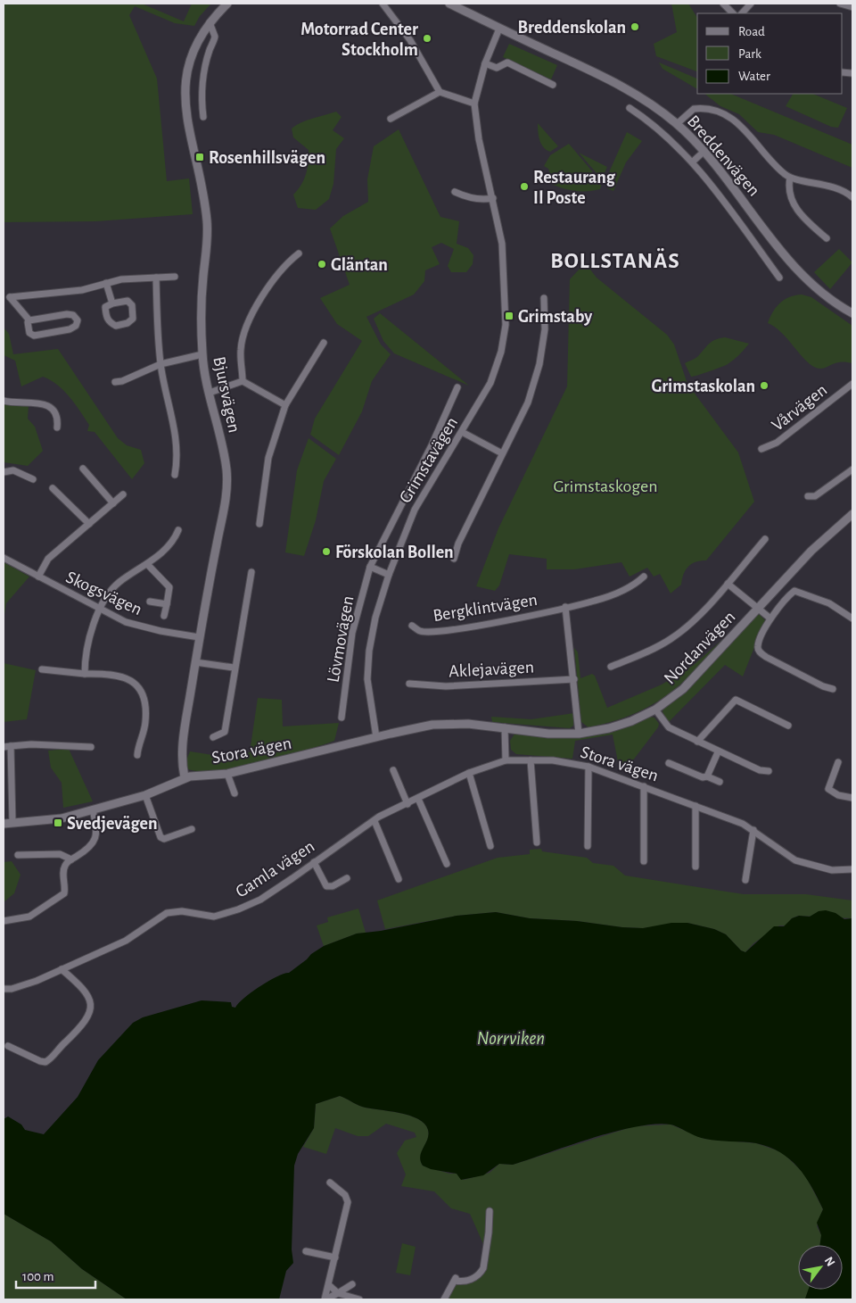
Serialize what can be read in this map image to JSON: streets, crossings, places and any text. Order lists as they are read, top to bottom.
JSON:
{
  "streets": {
    "street": [
      "Breddenvägen",
      "Bjursvägen",
      "Vårvägen",
      "Grimstavägen",
      "Skogsvägen",
      "Bergklintvägen",
      "Lövmovägen",
      "Nordanvägen",
      "Aklejavägen",
      "Stora vägen",
      "Gamla vägen"
    ]
  },
  "crossings": [
    ["Breddenvägen", "Grimstavägen"],
    ["Bjursvägen", "Skogsvägen"],
    ["Bjursvägen", "Stora vägen"],
    ["Grimstavägen", "Stora vägen"],
    ["Bergklintvägen", "Nordanvägen"],
    ["Bergklintvägen", "Aklejavägen"],
    ["Nordanvägen", "Stora vägen"],
    ["Stora vägen", "Gamla vägen"]
  ],
  "districts": ["BOLLSTANÄS"],
  "water": ["Norrviken"],
  "parks": ["Grimstaskogen"],
  "places": {
    "other": [
      "Breddenskolan",
      "Motorrad Center Stockholm",
      "Restaurang Il Poste",
      "Gläntan",
      "Grimstaskolan",
      "Förskolan Bollen"
    ],
    "transit": ["Rosenhillsvägen", "Grimstaby", "Svedjevägen"]
  },
  "legend": ["Road", "Park", "Water"],
  "scale_bar": "100 m",
  "north": "top right"
}
